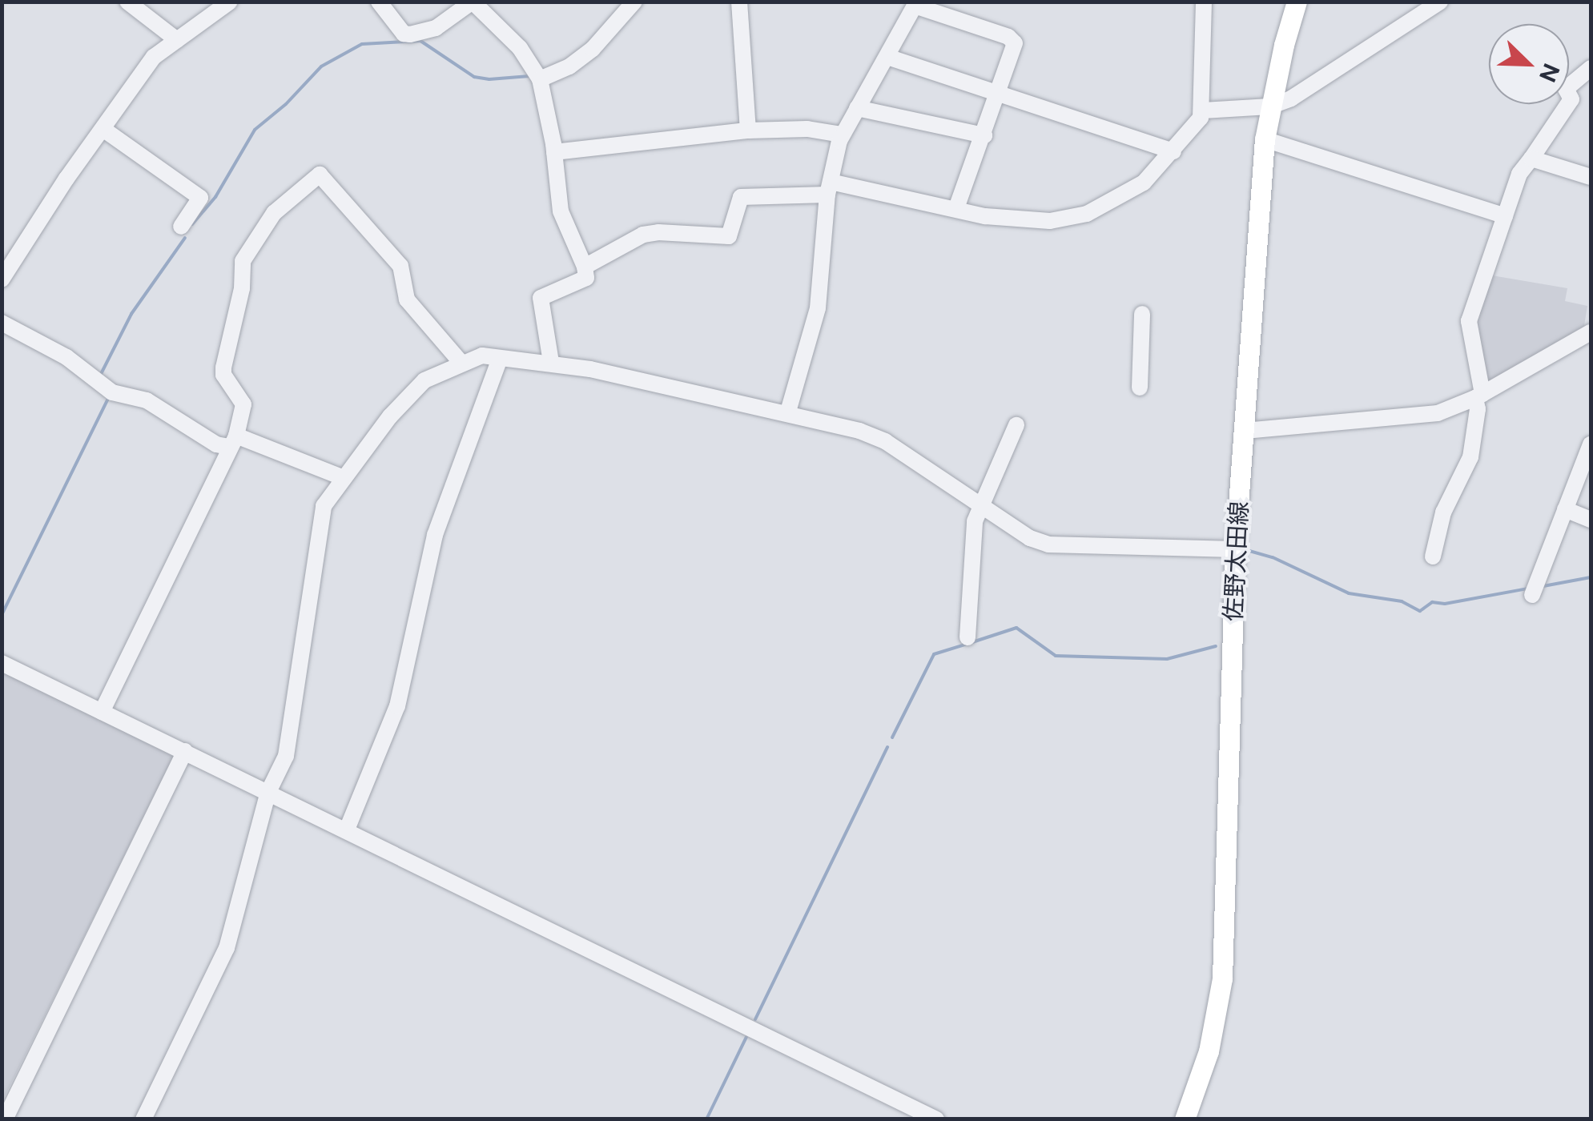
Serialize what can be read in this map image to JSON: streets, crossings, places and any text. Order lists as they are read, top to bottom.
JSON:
{
  "streets": {
    "main road": ["佐野太田線"]
  },
  "north": "bottom right"
}
